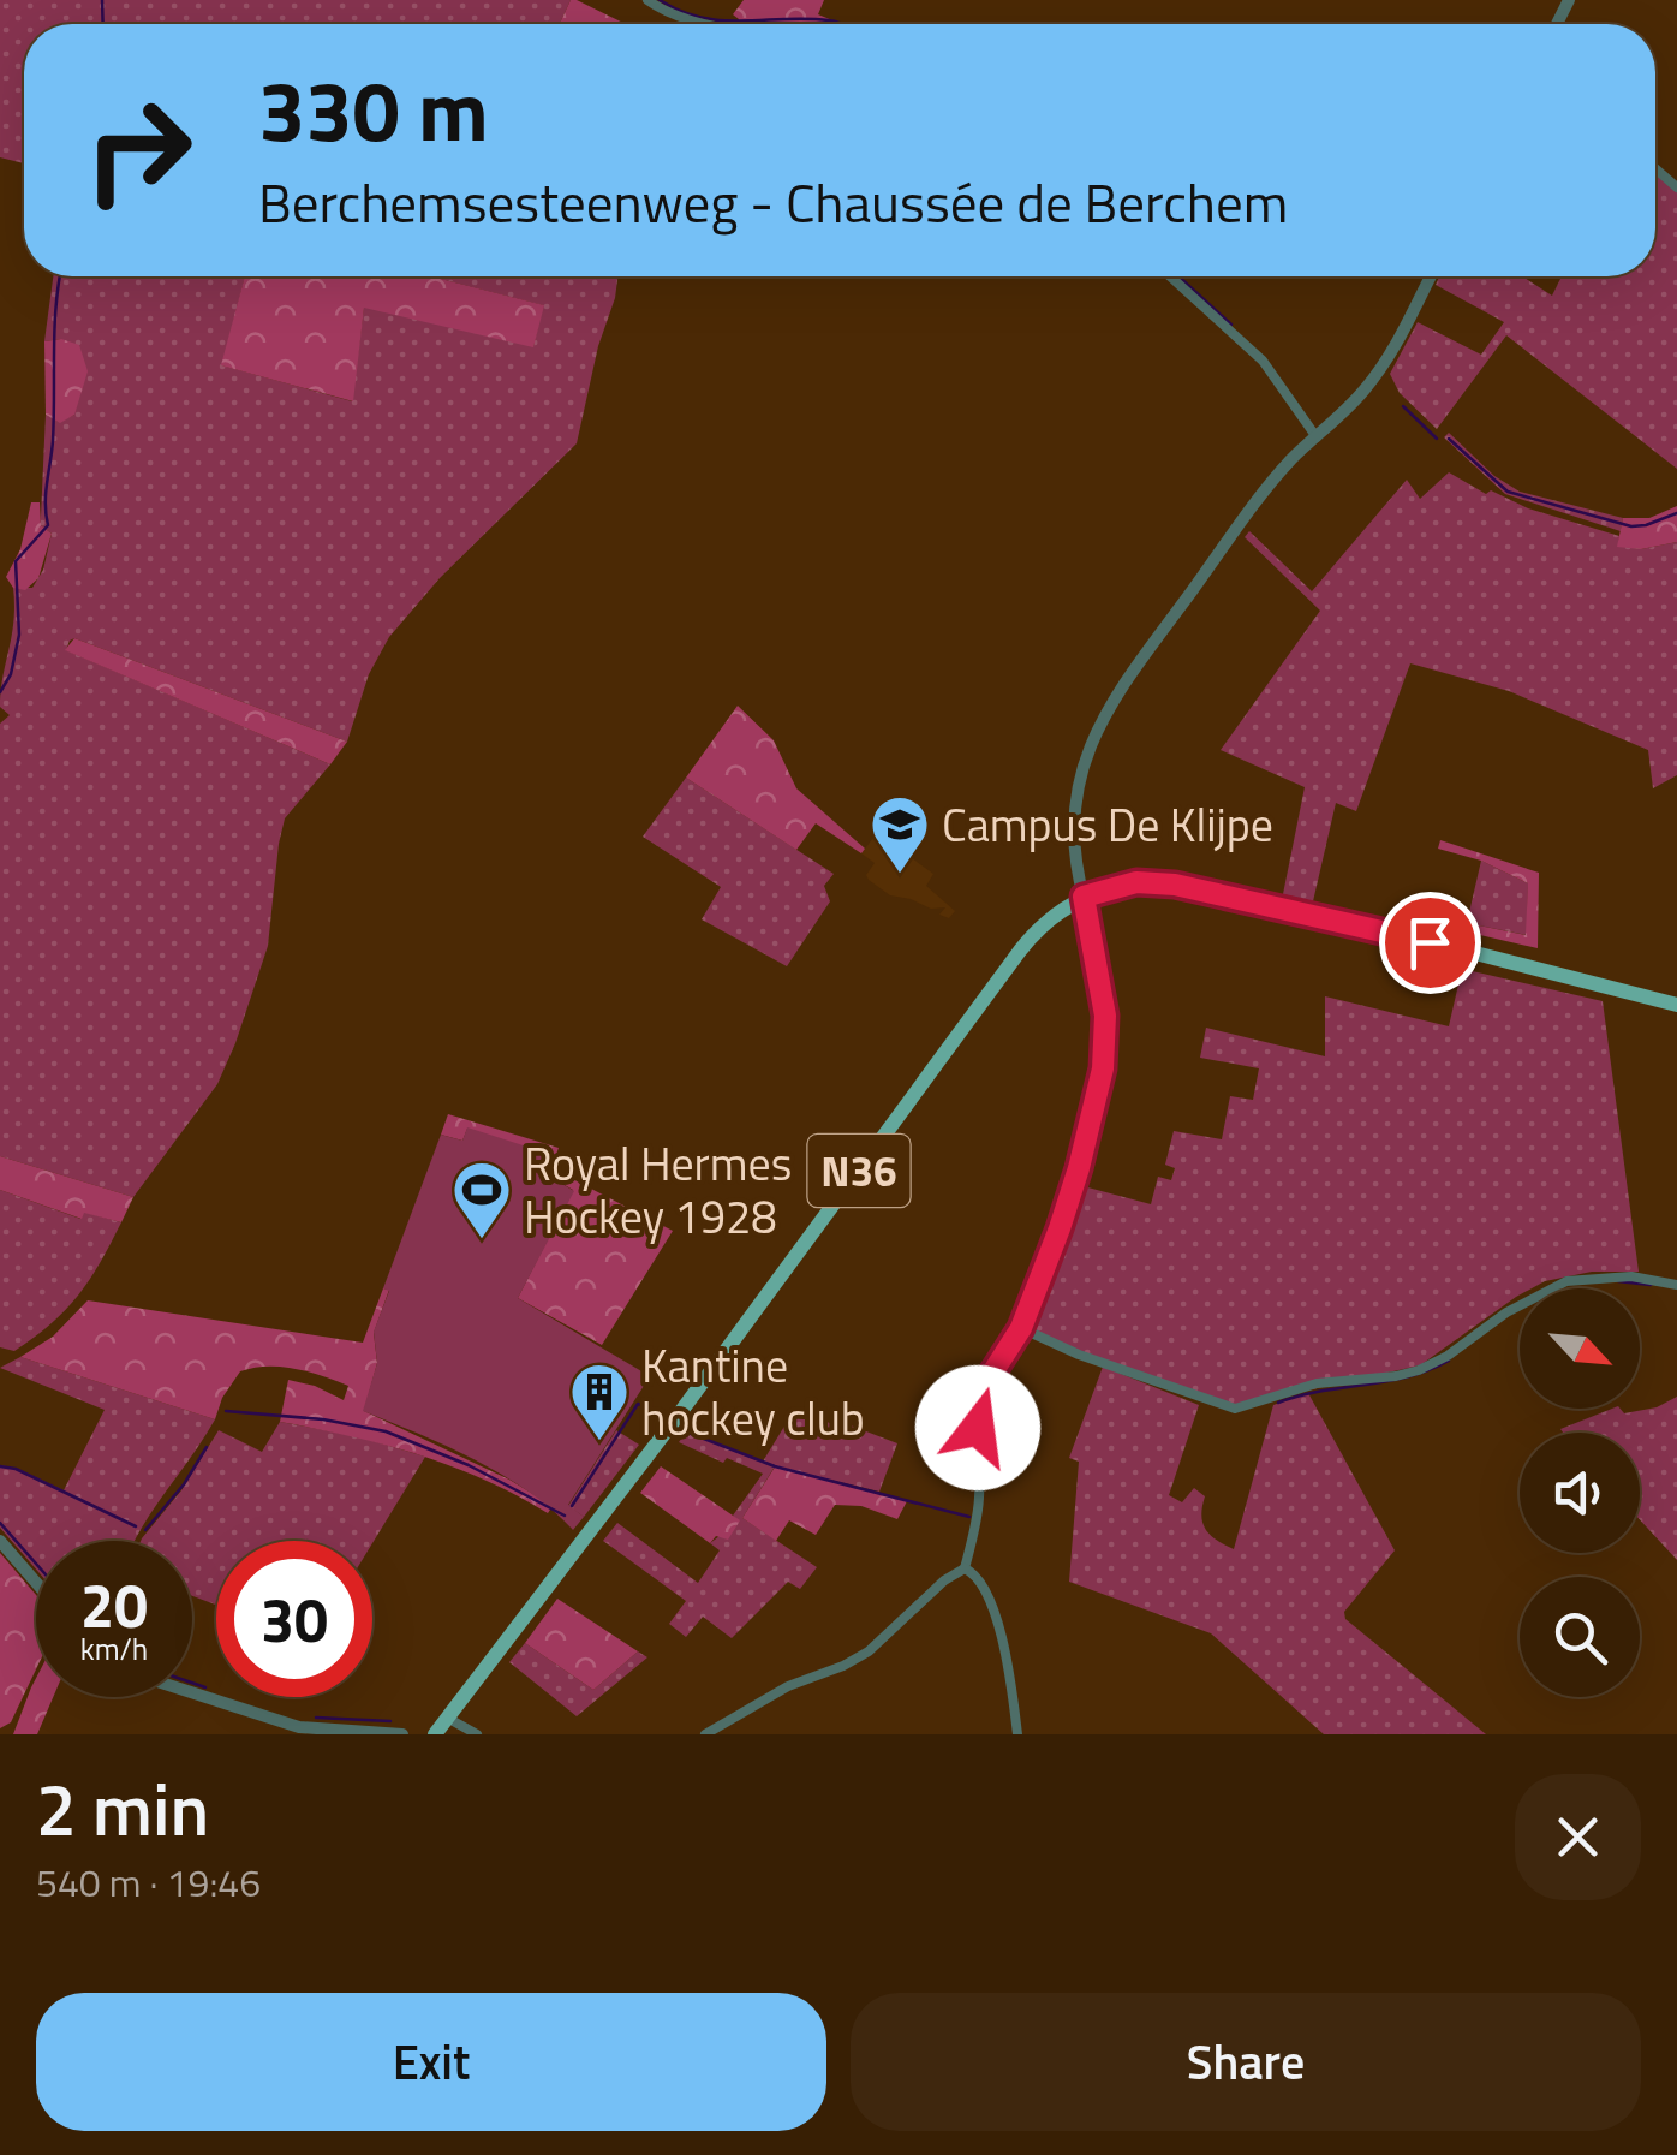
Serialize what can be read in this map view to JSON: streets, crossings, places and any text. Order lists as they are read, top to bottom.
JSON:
{
  "streets": {
    "main road": ["N36"]
  },
  "places": {
    "school or university": ["Campus De Klijpe"],
    "sports": ["Royal Hermes Hockey 1928"],
    "building": ["Kantine hockey club"]
  },
  "north": "bottom right",
  "page": {
    "turn": ["330 m", "Berchemsesteenweg - Chaussée de Berchem"],
    "speed": "20 km/h",
    "limit": "30",
    "heading": ["2 min", "540 m · 19:46"],
    "buttons": ["Exit", "Share"]
  }
}
